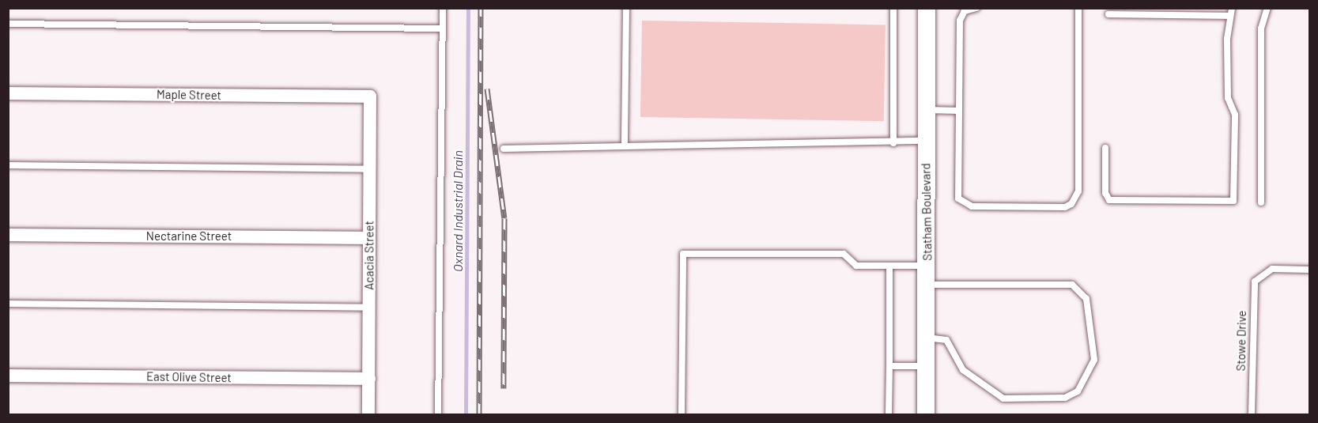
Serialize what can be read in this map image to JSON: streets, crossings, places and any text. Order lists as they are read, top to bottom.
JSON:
{
  "streets": {
    "street": [
      "Maple Street",
      "Statham Boulevard",
      "Nectarine Street",
      "Acacia Street",
      "East Olive Street"
    ],
    "lane": ["Stowe Drive"]
  },
  "crossings": [
    ["Maple Street", "Acacia Street"],
    ["Nectarine Street", "Acacia Street"],
    ["Acacia Street", "East Olive Street"]
  ],
  "water": ["Oxnard Industrial Drain"]
}
